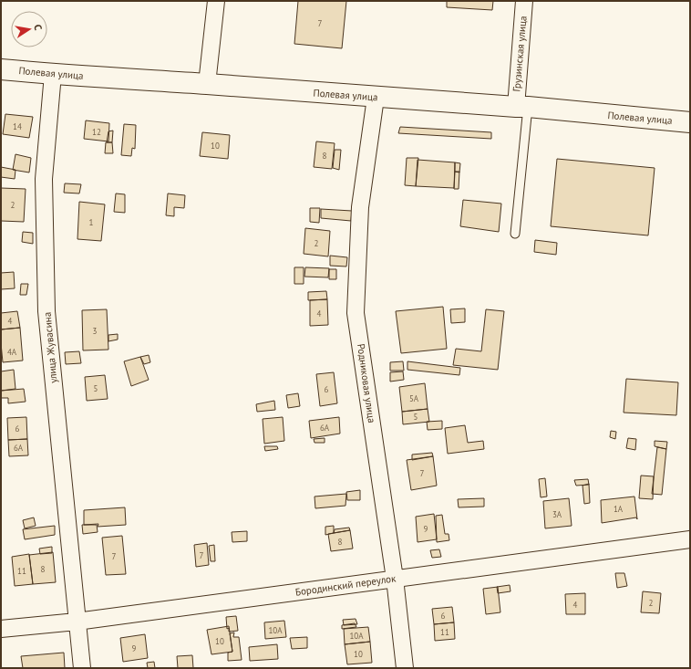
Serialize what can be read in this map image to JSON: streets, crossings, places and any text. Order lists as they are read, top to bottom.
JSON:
{
  "streets": {
    "street": [
      "Грузинская улица",
      "Полевая улица",
      "улица Жувасина",
      "Родниковая улица",
      "Бородинский переулок"
    ]
  },
  "crossings": [
    ["Грузинская улица", "Полевая улица"],
    ["Полевая улица", "улица Жувасина"],
    ["Полевая улица", "Родниковая улица"],
    ["улица Жувасина", "Бородинский переулок"],
    ["Родниковая улица", "Бородинский переулок"]
  ],
  "house_numbers": [
    "7",
    "14",
    "12",
    "10",
    "8",
    "2",
    "1",
    "2",
    "4",
    "4",
    "3",
    "4А",
    "5",
    "6",
    "5А",
    "5",
    "6А",
    "6",
    "6А",
    "7",
    "1А",
    "3А",
    "9",
    "8",
    "7",
    "7",
    "8",
    "11",
    "2",
    "4",
    "6",
    "10А",
    "11",
    "10А",
    "10",
    "9",
    "10"
  ],
  "north": "right"
}
